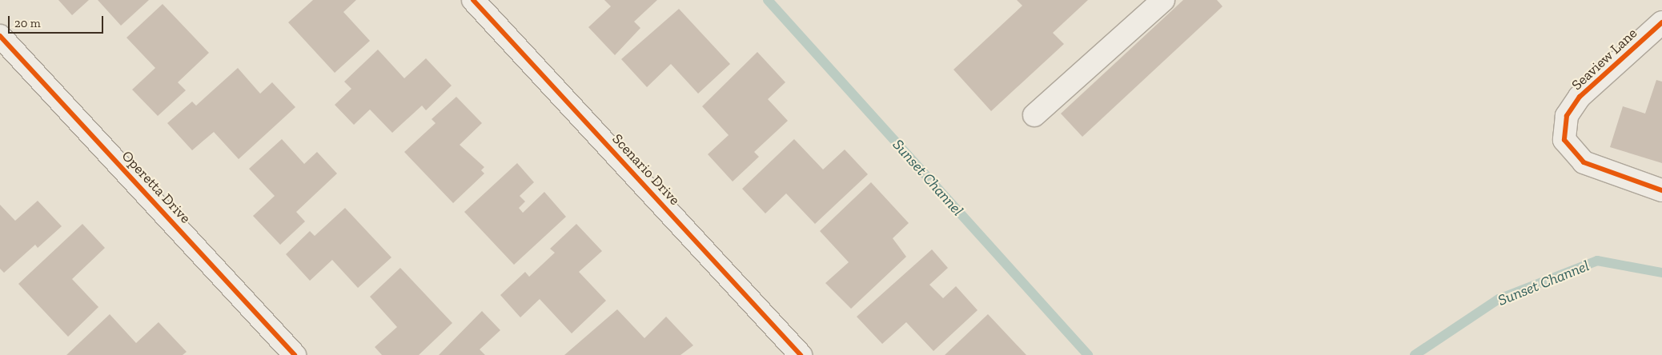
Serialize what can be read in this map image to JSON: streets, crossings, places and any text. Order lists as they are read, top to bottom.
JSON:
{
  "streets": {
    "street": ["Seaview Lane", "Scenario Drive", "Operetta Drive"]
  },
  "water": ["Sunset Channel"],
  "scale_bar": "20 m"
}
